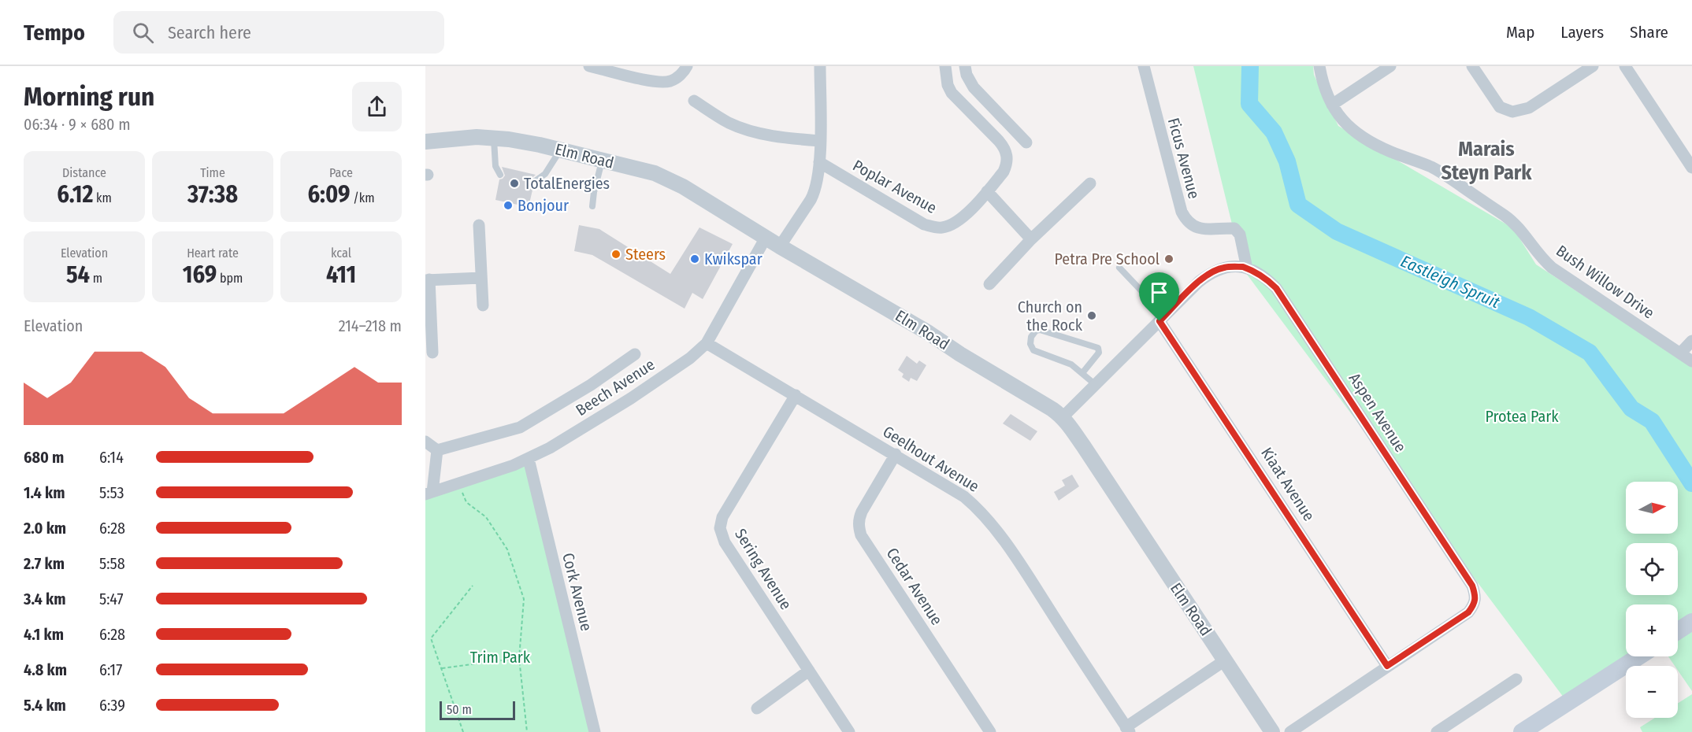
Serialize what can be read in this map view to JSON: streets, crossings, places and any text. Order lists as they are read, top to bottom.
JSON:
{
  "streets": {
    "street": [
      "Elm Road",
      "Ficus Avenue",
      "Poplar Avenue",
      "Bush Willow Drive",
      "Beech Avenue",
      "Aspen Avenue",
      "Geelhout Avenue",
      "Kiaat Avenue",
      "Sering Avenue",
      "Cedar Avenue",
      "Cork Avenue"
    ]
  },
  "crossings": [
    ["Elm Road", "Beech Avenue"],
    ["Elm Road", "Aspen Avenue"],
    ["Ficus Avenue", "Aspen Avenue"],
    ["Beech Avenue", "Geelhout Avenue"],
    ["Beech Avenue", "Cork Avenue"],
    ["Aspen Avenue", "Kiaat Avenue"],
    ["Geelhout Avenue", "Sering Avenue"],
    ["Geelhout Avenue", "Cedar Avenue"]
  ],
  "districts": ["Marais Steyn Park"],
  "water": ["Eastleigh Spruit"],
  "parks": ["Protea Park", "Trim Park"],
  "places": [
    "TotalEnergies",
    "Bonjour",
    "Steers",
    "Kwikspar",
    "Petra Pre School",
    "Church on the Rock"
  ],
  "scale_bar": "50 m",
  "north": "right",
  "page": {
    "header": "Tempo",
    "search": "Search here",
    "nav": ["Map", "Layers", "Share"],
    "heading": ["Morning run", "06:34 · 9 × 680 m"],
    "stats": [
      ["Distance", "6.12 km"],
      ["Time", "37:38"],
      ["Pace", "6:09 /km"],
      ["Elevation", "54 m"],
      ["Heart rate", "169 bpm"],
      ["kcal", "411"]
    ],
    "chart": ["Elevation", "214–218 m"],
    "list": [
      {
        "name": "680 m",
        "note": "6:14"
      },
      {
        "name": "1.4 km",
        "note": "5:53"
      },
      {
        "name": "2.0 km",
        "note": "6:28"
      },
      {
        "name": "2.7 km",
        "note": "5:58"
      },
      {
        "name": "3.4 km",
        "note": "5:47"
      },
      {
        "name": "4.1 km",
        "note": "6:28"
      },
      {
        "name": "4.8 km",
        "note": "6:17"
      },
      {
        "name": "5.4 km",
        "note": "6:39"
      }
    ],
    "map_buttons": ["+", "−"],
    "scale": "50 m"
  }
}
